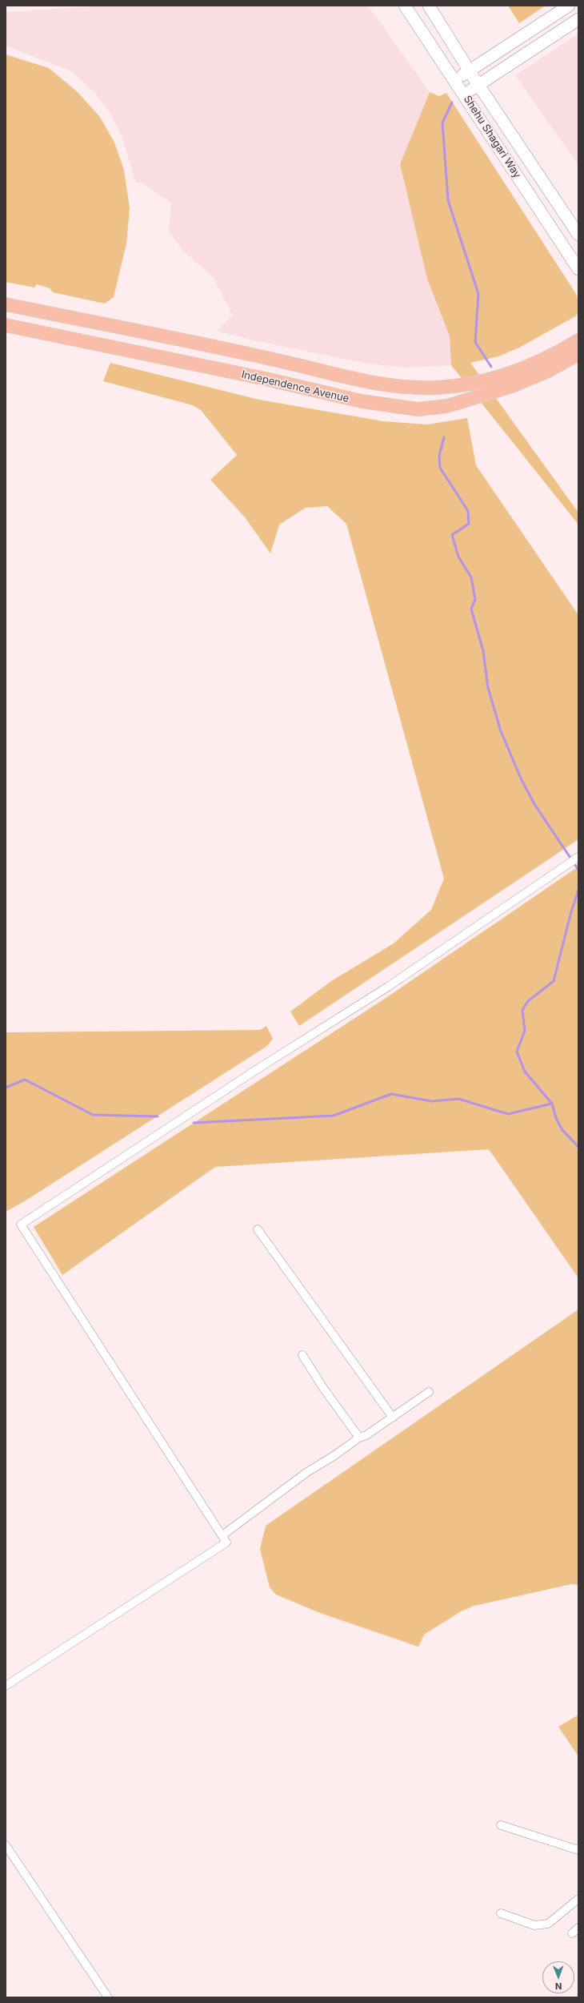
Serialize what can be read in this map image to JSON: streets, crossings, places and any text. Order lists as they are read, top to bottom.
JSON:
{
  "streets": {
    "main road": ["Shehu Shagari Way", "Independence Avenue"]
  },
  "north": "bottom"
}
